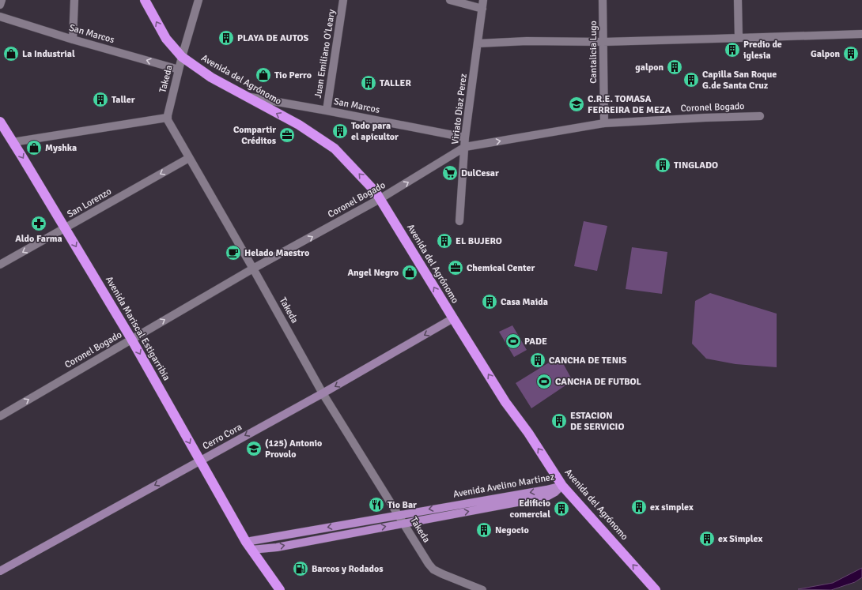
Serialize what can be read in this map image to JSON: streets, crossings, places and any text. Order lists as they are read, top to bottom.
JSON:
{
  "streets": {
    "highway": ["Avenida del Agrónomo", "Avenida Mariscal Estigarribia"],
    "main road": ["Avenida Avelino Martinez"],
    "street": [
      "San Marcos",
      "Cantalicia Lugo",
      "Juan Emiliano O'Leary",
      "Takeda",
      "Coronel Bogado",
      "Viriato Diaz Perez",
      "San Lorenzo",
      "Cerro Cora"
    ]
  },
  "crossings": [
    ["San Marcos", "Juan Emiliano O'Leary"],
    ["San Marcos", "Takeda"],
    ["San Marcos", "Avenida del Agrónomo"],
    ["San Marcos", "Viriato Diaz Perez"],
    ["Cantalicia Lugo", "Coronel Bogado"],
    ["Takeda", "Avenida del Agrónomo"],
    ["Takeda", "Coronel Bogado"],
    ["Takeda", "San Lorenzo"],
    ["Takeda", "Cerro Cora"],
    ["Takeda", "Avenida Avelino Martinez"],
    ["Avenida del Agrónomo", "Coronel Bogado"],
    ["Avenida del Agrónomo", "Cerro Cora"],
    ["Avenida del Agrónomo", "Avenida Avelino Martinez"],
    ["Coronel Bogado", "Viriato Diaz Perez"],
    ["Coronel Bogado", "Avenida Mariscal Estigarribia"],
    ["San Lorenzo", "Avenida Mariscal Estigarribia"],
    ["Avenida Mariscal Estigarribia", "Cerro Cora"],
    ["Avenida Mariscal Estigarribia", "Avenida Avelino Martinez"]
  ],
  "one_way": [
    "Avenida del Agrónomo",
    "Coronel Bogado",
    "Avenida Mariscal Estigarribia",
    "Cerro Cora"
  ],
  "places": {
    "building": [
      "PLAYA DE AUTOS",
      "Predio de iglesia",
      "Galpon",
      "galpon",
      "Capilla San Roque G.de Santa Cruz",
      "TALLER",
      "Taller",
      "Todo para el apicultor",
      "TINGLADO",
      "EL BUJERO",
      "Casa Maida",
      "CANCHA DE TENIS",
      "ESTACION DE SERVICIO",
      "ex simplex",
      "Edificio comercial",
      "Negocio",
      "ex Simplex"
    ],
    "shop": [
      "La Industrial",
      "Tio Perro",
      "Myshka",
      "Angel Negro"
    ],
    "school or university": ["C.R.E. TOMASA FERREIRA DE MEZA", "(125) Antonio Provolo"],
    "office": ["Compartir Créditos", "Chemical Center"],
    "supermarket": ["DulCesar"],
    "pharmacy": ["Aldo Farma"],
    "cafe": ["Helado Maestro"],
    "sports": ["PADE", "CANCHA DE FUTBOL"],
    "restaurant": ["Tio Bar"],
    "fuel station": ["Barcos y Rodados"]
  }
}
